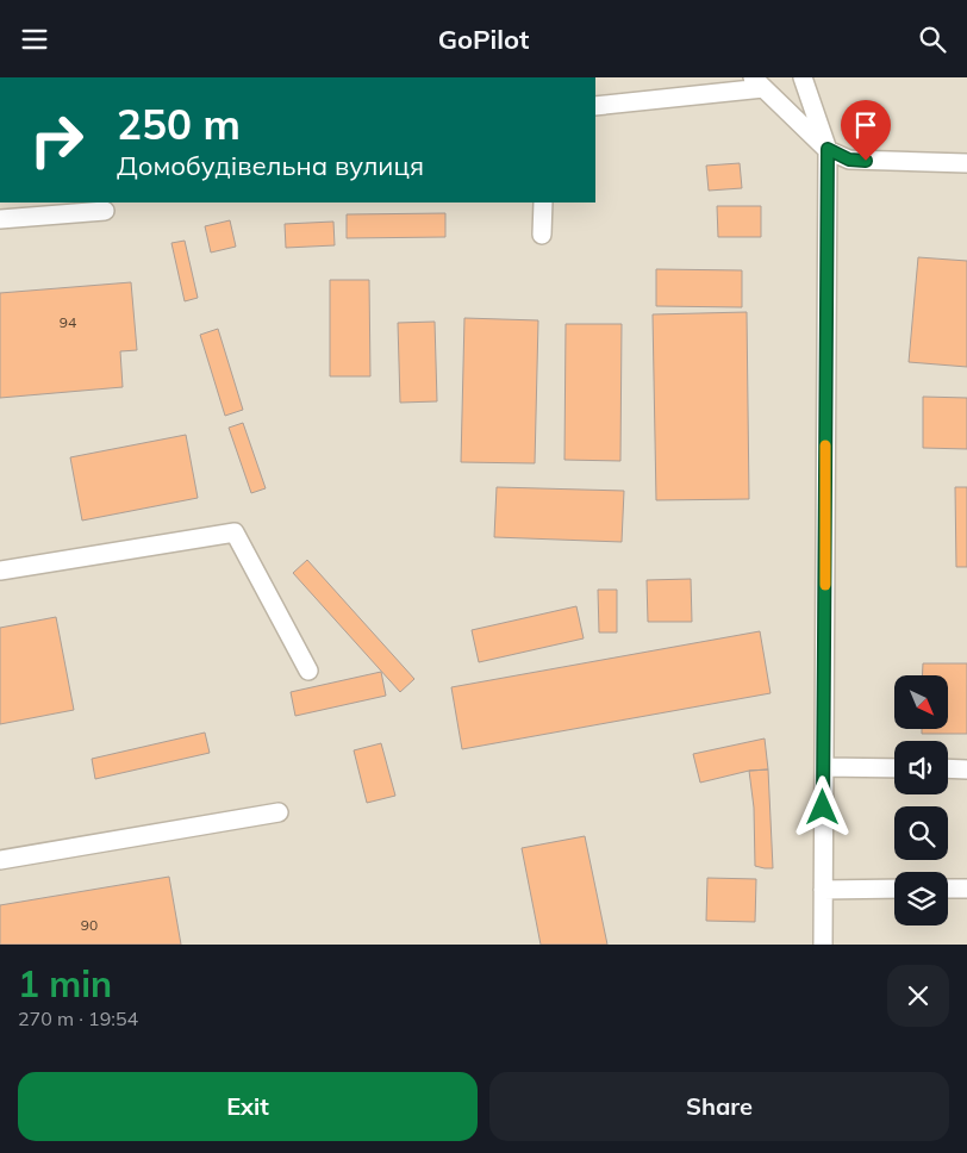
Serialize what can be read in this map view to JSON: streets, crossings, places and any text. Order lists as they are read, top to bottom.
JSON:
{
  "house_numbers": ["94", "90"],
  "north": "bottom right",
  "page": {
    "header": "GoPilot",
    "turn": ["250 m", "Домобудівельна вулиця"],
    "heading": ["1 min", "270 m · 19:54"],
    "buttons": ["Exit", "Share"]
  }
}
